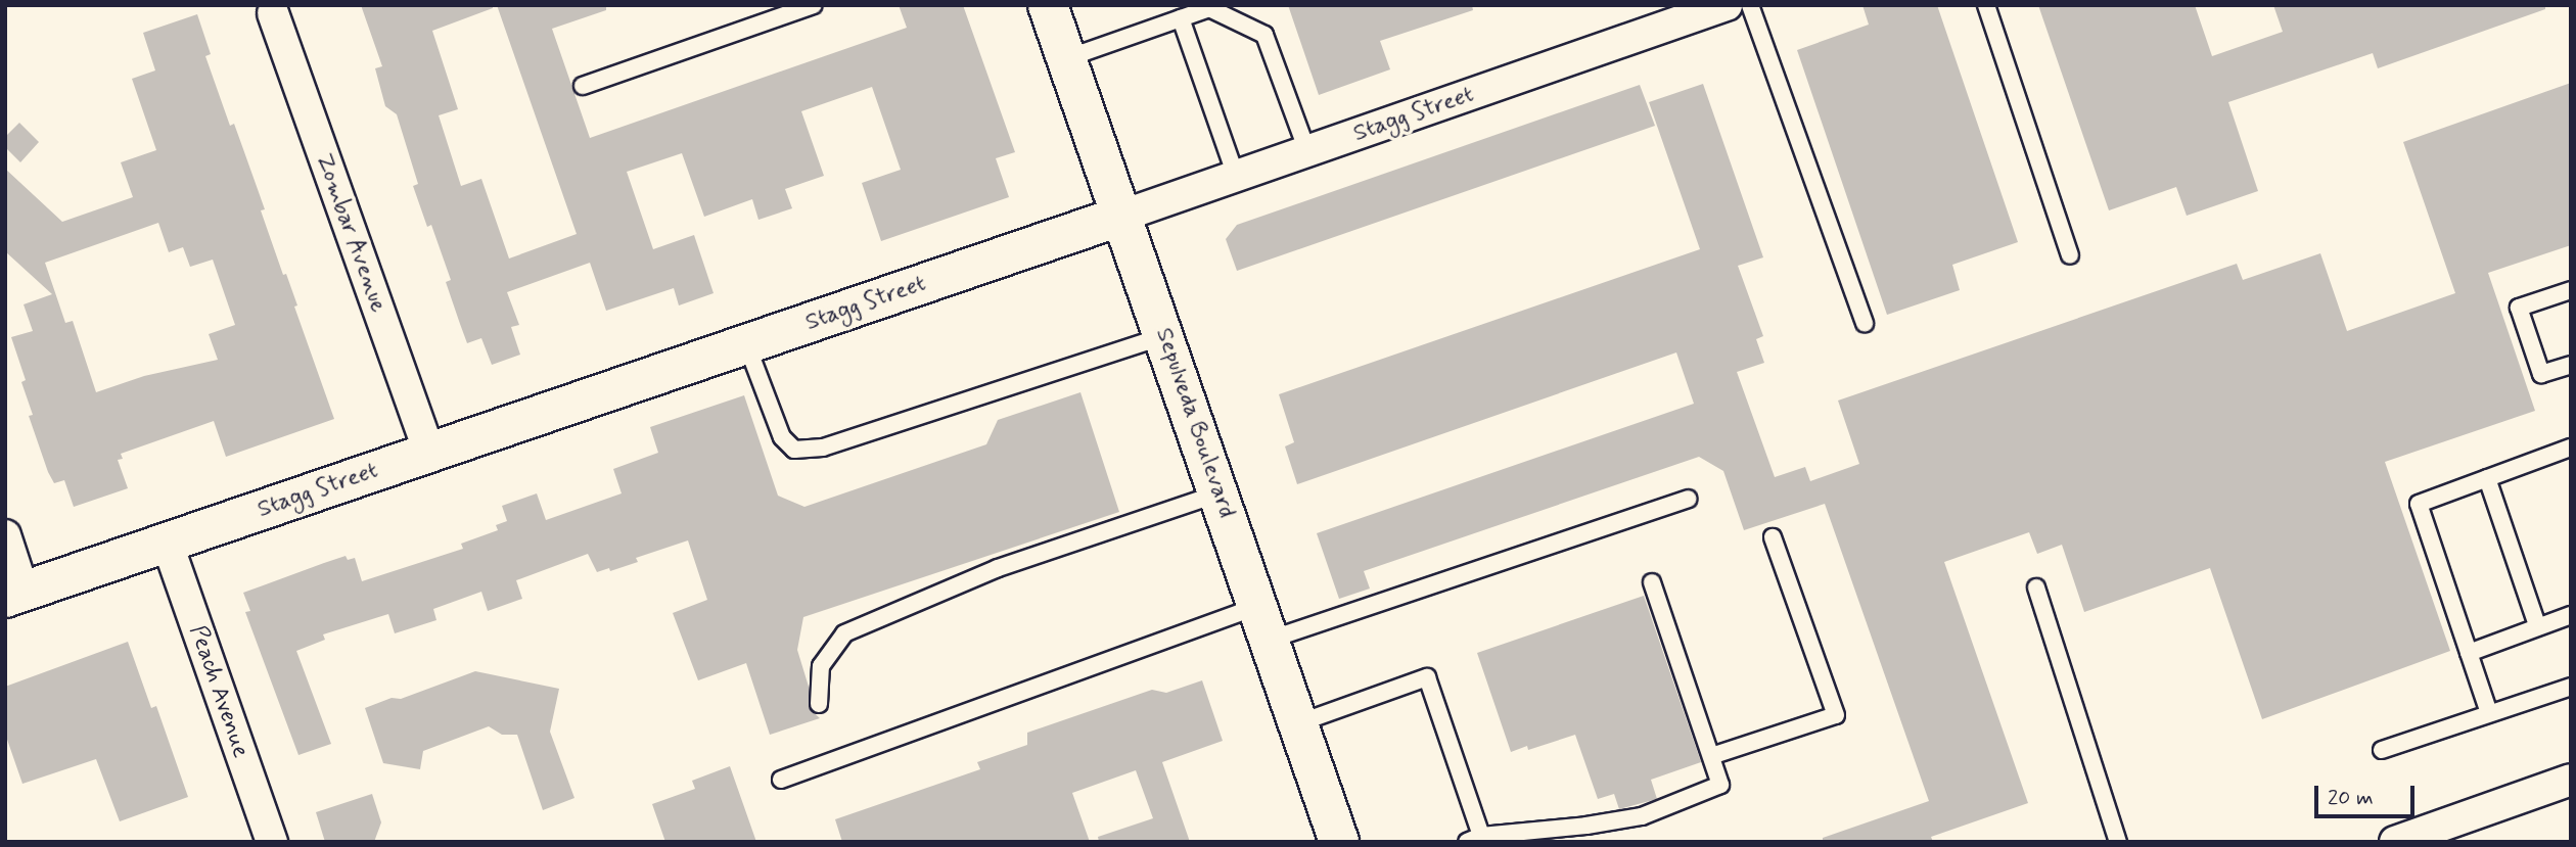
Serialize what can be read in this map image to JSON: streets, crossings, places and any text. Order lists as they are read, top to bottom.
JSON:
{
  "streets": {
    "street": [
      "Stagg Street",
      "Zombar Avenue",
      "Sepulveda Boulevard",
      "Peach Avenue"
    ]
  },
  "crossings": [
    ["Stagg Street", "Zombar Avenue"],
    ["Stagg Street", "Sepulveda Boulevard"],
    ["Stagg Street", "Peach Avenue"]
  ],
  "scale_bar": "20 m"
}
